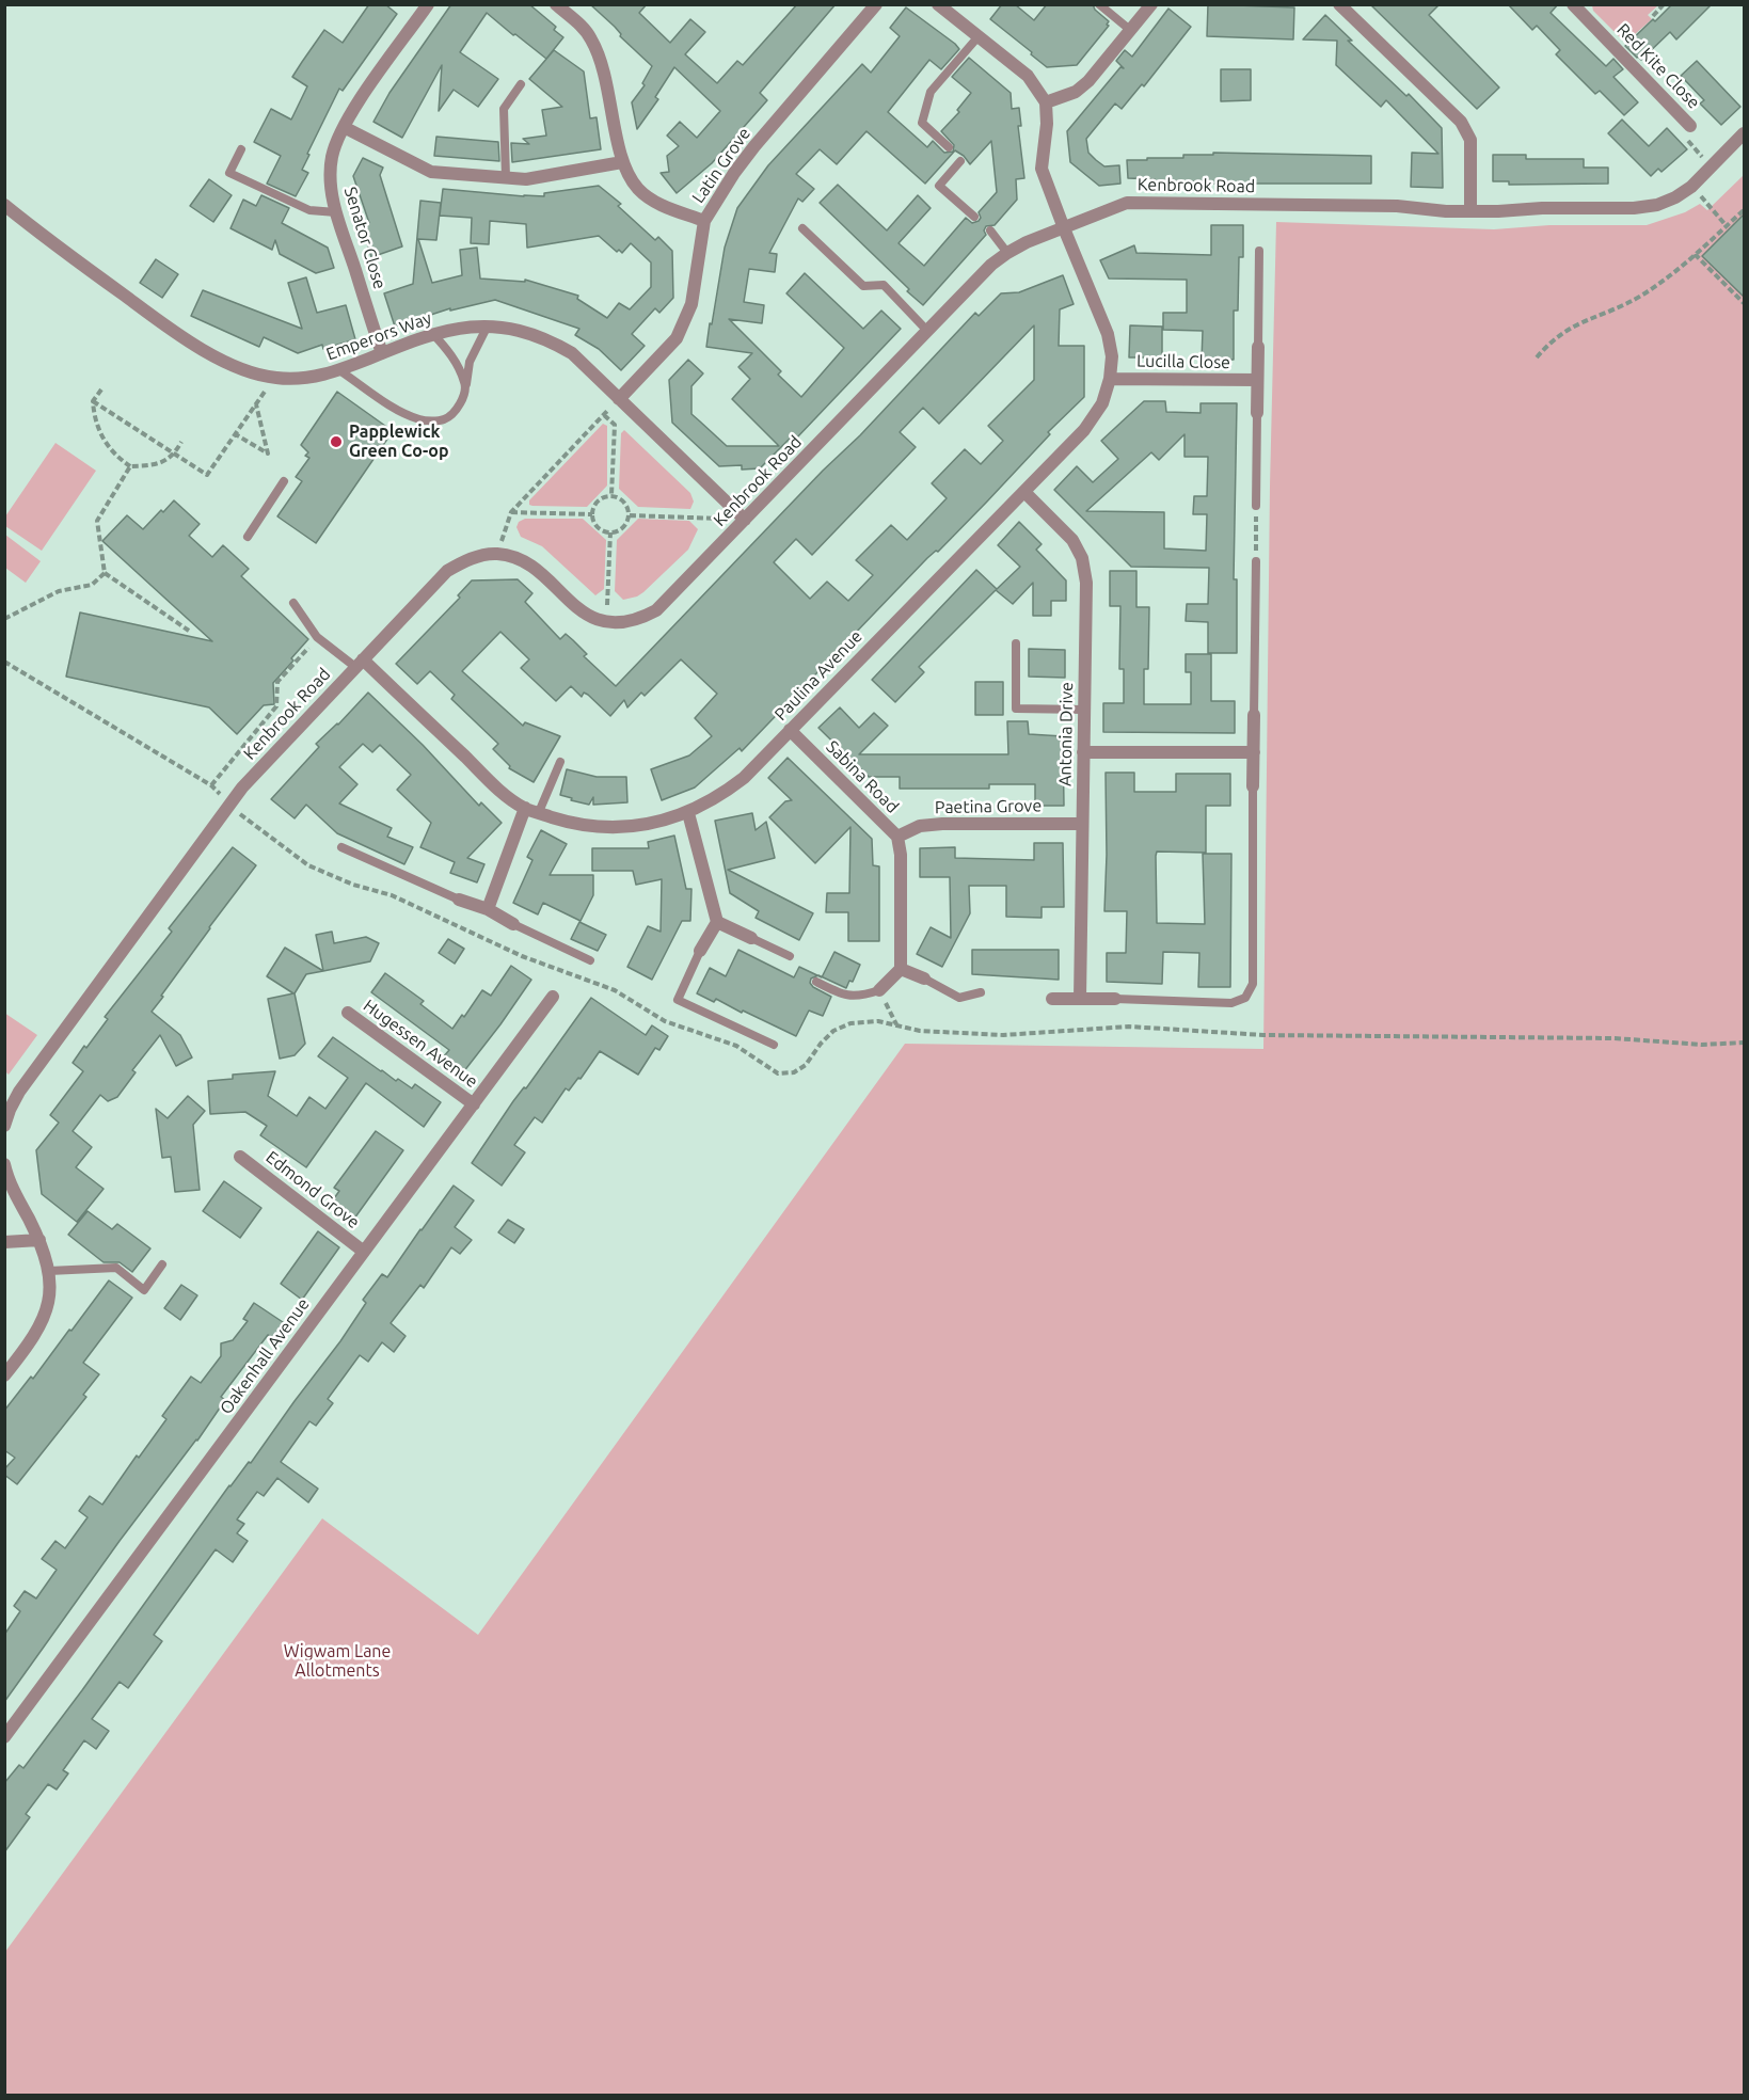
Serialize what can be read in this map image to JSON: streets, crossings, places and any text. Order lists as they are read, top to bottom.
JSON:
{
  "streets": {
    "street": [
      "Red Kite Close",
      "Latin Grove",
      "Kenbrook Road",
      "Senator Close",
      "Emperors Way",
      "Lucilla Close",
      "Paulina Avenue",
      "Antonia Drive",
      "Sabina Road",
      "Paetina Grove",
      "Hugessen Avenue",
      "Edmond Grove",
      "Oakenhall Avenue"
    ]
  },
  "crossings": [
    ["Latin Grove", "Emperors Way"],
    ["Kenbrook Road", "Emperors Way"],
    ["Kenbrook Road", "Paulina Avenue"],
    ["Senator Close", "Emperors Way"],
    ["Lucilla Close", "Paulina Avenue"],
    ["Paulina Avenue", "Antonia Drive"],
    ["Paulina Avenue", "Sabina Road"],
    ["Antonia Drive", "Paetina Grove"],
    ["Sabina Road", "Paetina Grove"],
    ["Hugessen Avenue", "Oakenhall Avenue"],
    ["Edmond Grove", "Oakenhall Avenue"]
  ],
  "parks": ["Wigwam Lane Allotments"],
  "places": ["Papplewick Green Co-op"]
}
